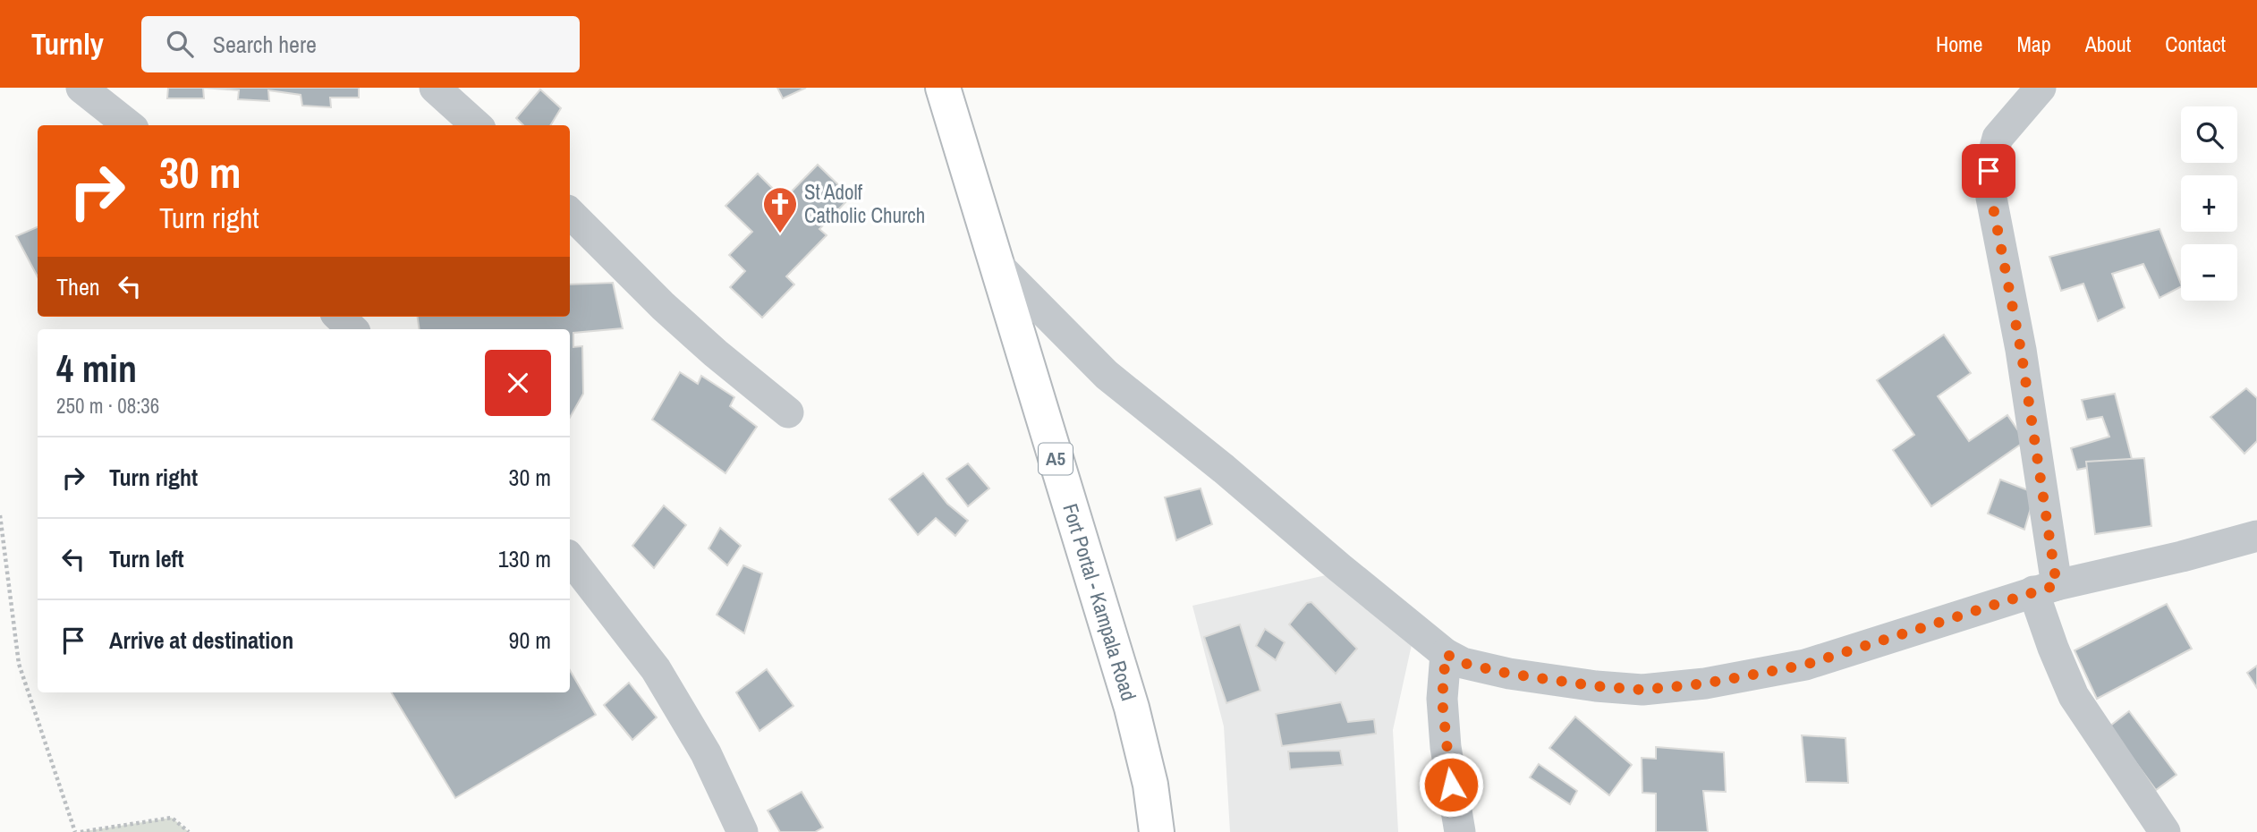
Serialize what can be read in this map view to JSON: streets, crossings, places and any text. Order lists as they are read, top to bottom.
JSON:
{
  "streets": {
    "highway": ["A5", "Fort Portal - Kampala Road"]
  },
  "places": {
    "church": ["St Adolf Catholic Church"]
  },
  "page": {
    "header": "Turnly",
    "search": "Search here",
    "nav": [
      "Home",
      "Map",
      "About",
      "Contact"
    ],
    "map_buttons": ["+", "−"],
    "turn": ["30 m", "Turn right"],
    "then": "Then",
    "heading": ["4 min", "250 m · 08:36"],
    "list": [
      {
        "name": "Turn right",
        "value": "30 m"
      },
      {
        "name": "Turn left",
        "value": "130 m"
      },
      {
        "name": "Arrive at destination",
        "value": "90 m"
      }
    ]
  }
}
